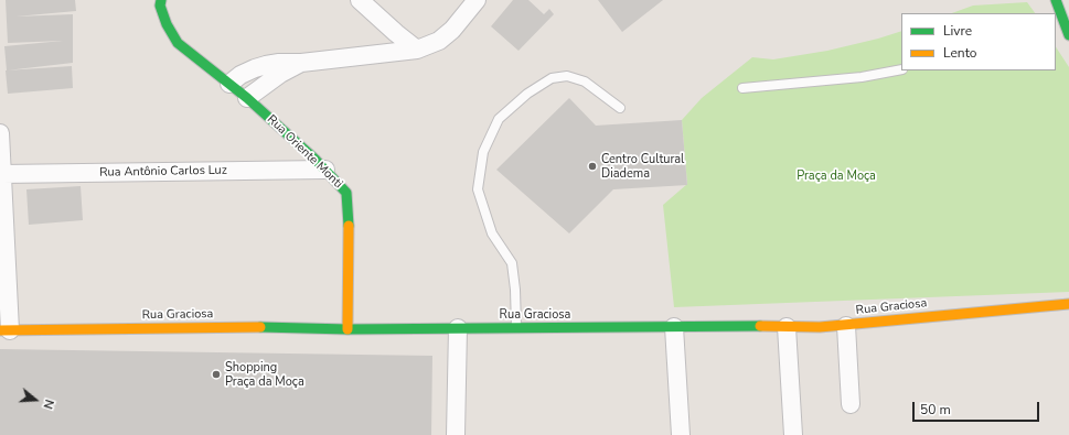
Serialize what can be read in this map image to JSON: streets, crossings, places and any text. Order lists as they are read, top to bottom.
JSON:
{
  "streets": {
    "street": ["Rua Oriente Monti", "Rua Antônio Carlos Luz", "Rua Graciosa"]
  },
  "crossings": [
    ["Rua Oriente Monti", "Rua Antônio Carlos Luz"],
    ["Rua Oriente Monti", "Rua Graciosa"]
  ],
  "parks": ["Praça da Moça"],
  "places": ["Centro Cultural Diadema", "Shopping Praça da Moça"],
  "legend": ["Livre", "Lento"],
  "scale_bar": "50 m",
  "north": "right"
}
